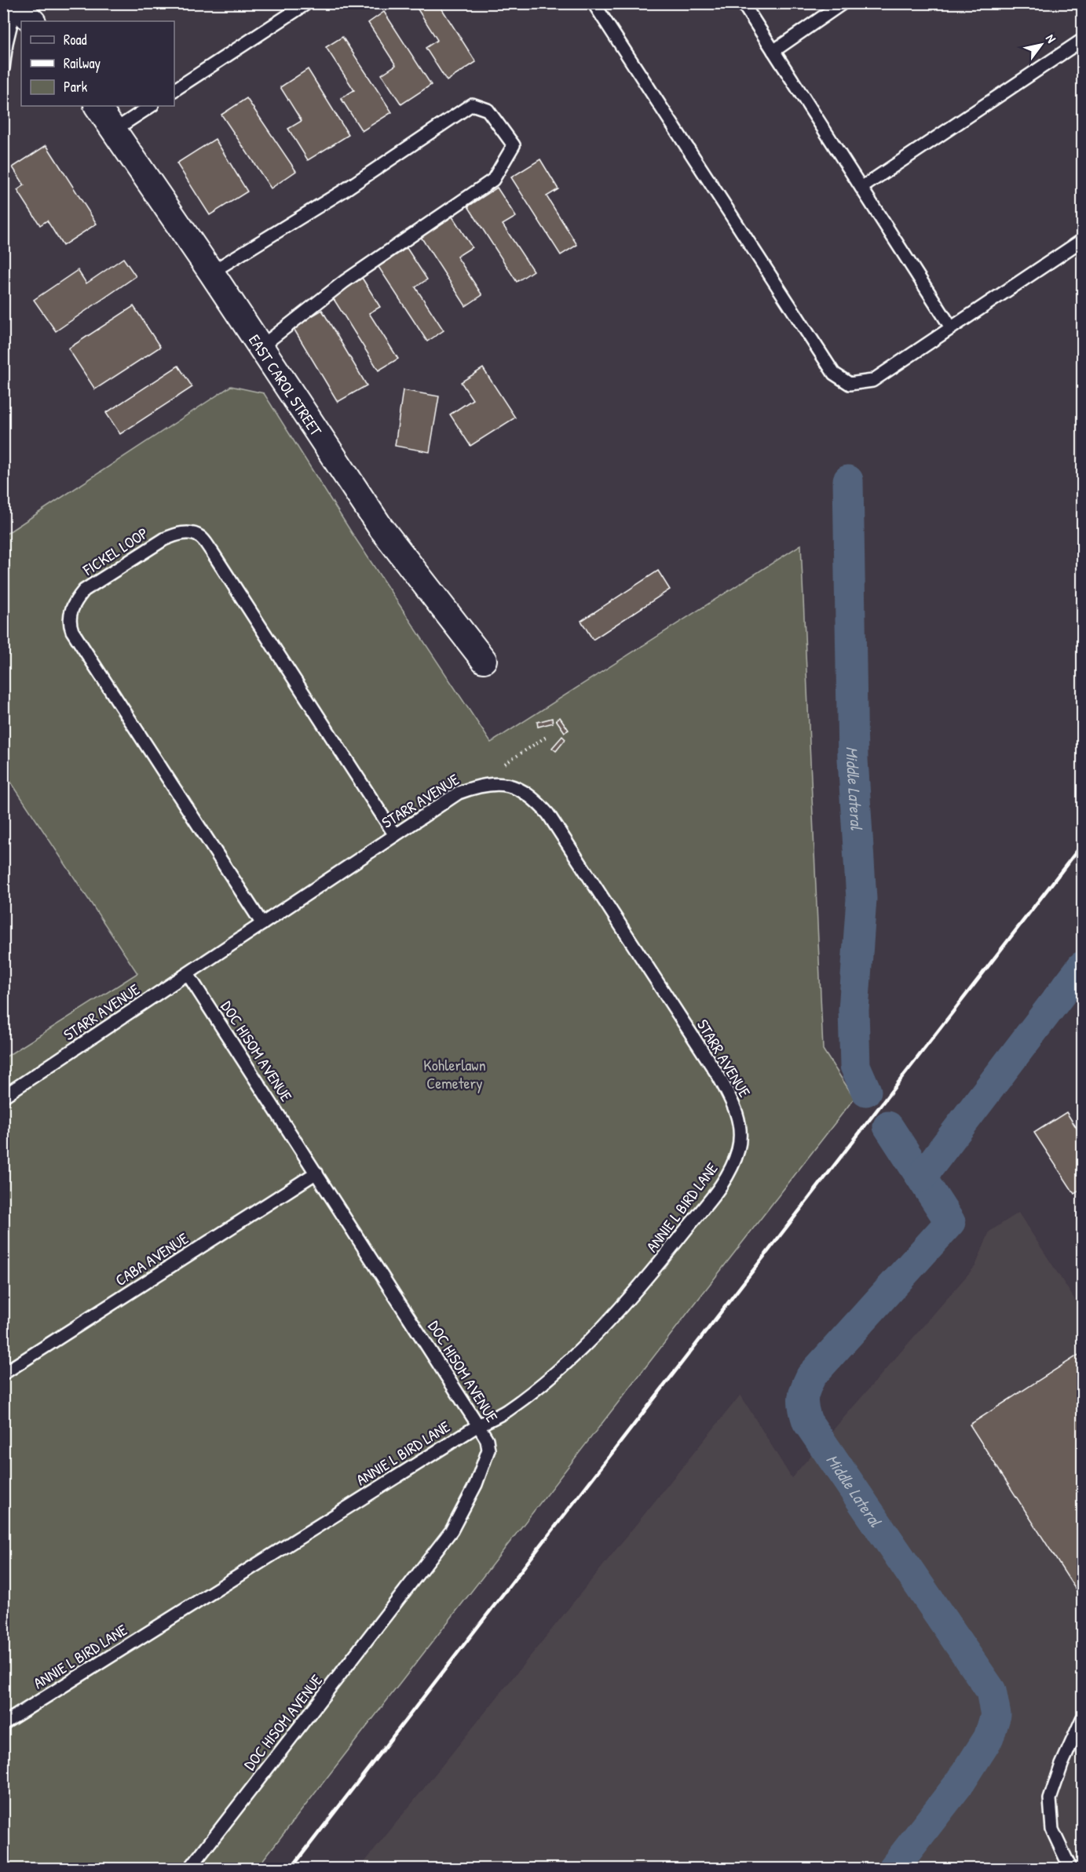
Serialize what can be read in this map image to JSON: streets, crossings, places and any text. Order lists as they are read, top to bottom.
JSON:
{
  "streets": {
    "street": ["EAST CAROL STREET"],
    "lane": [
      "FICKEL LOOP",
      "STARR AVENUE",
      "DOC HISOM AVENUE",
      "ANNIE L BIRD LANE",
      "CABA AVENUE"
    ]
  },
  "crossings": [
    ["FICKEL LOOP", "STARR AVENUE"],
    ["STARR AVENUE", "DOC HISOM AVENUE"],
    ["STARR AVENUE", "ANNIE L BIRD LANE"],
    ["DOC HISOM AVENUE", "ANNIE L BIRD LANE"],
    ["DOC HISOM AVENUE", "CABA AVENUE"]
  ],
  "water": ["Middle Lateral"],
  "parks": ["Kohlerlawn Cemetery"],
  "legend": ["Road", "Railway", "Park"],
  "north": "top right"
}
